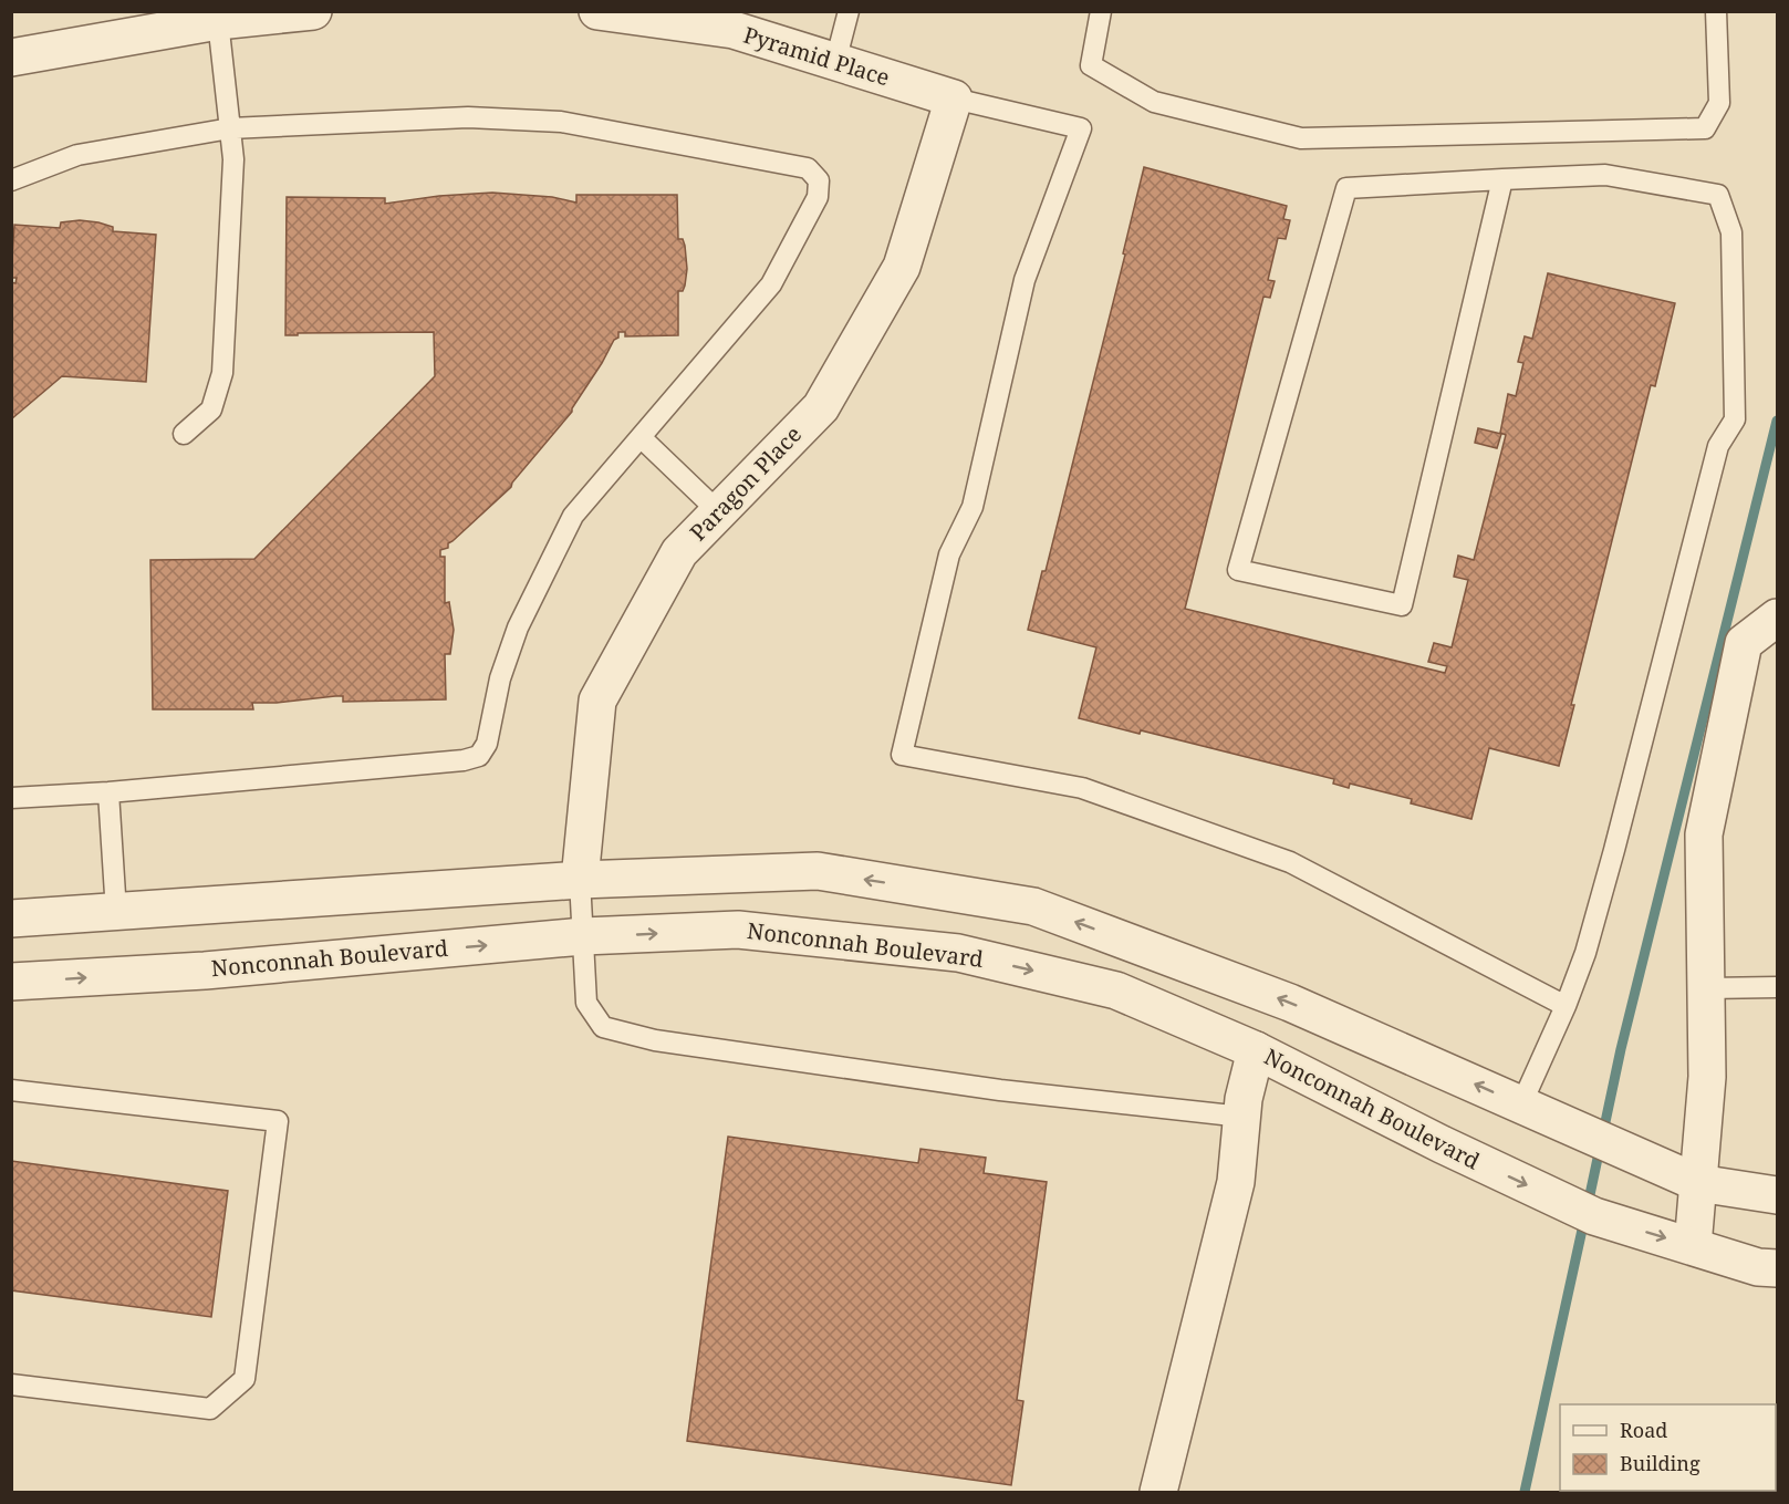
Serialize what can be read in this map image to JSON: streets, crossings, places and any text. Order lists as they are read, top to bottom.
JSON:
{
  "streets": {
    "street": ["Pyramid Place", "Paragon Place", "Nonconnah Boulevard"]
  },
  "crossings": [
    ["Pyramid Place", "Paragon Place"]
  ],
  "legend": ["Road", "Building"]
}
